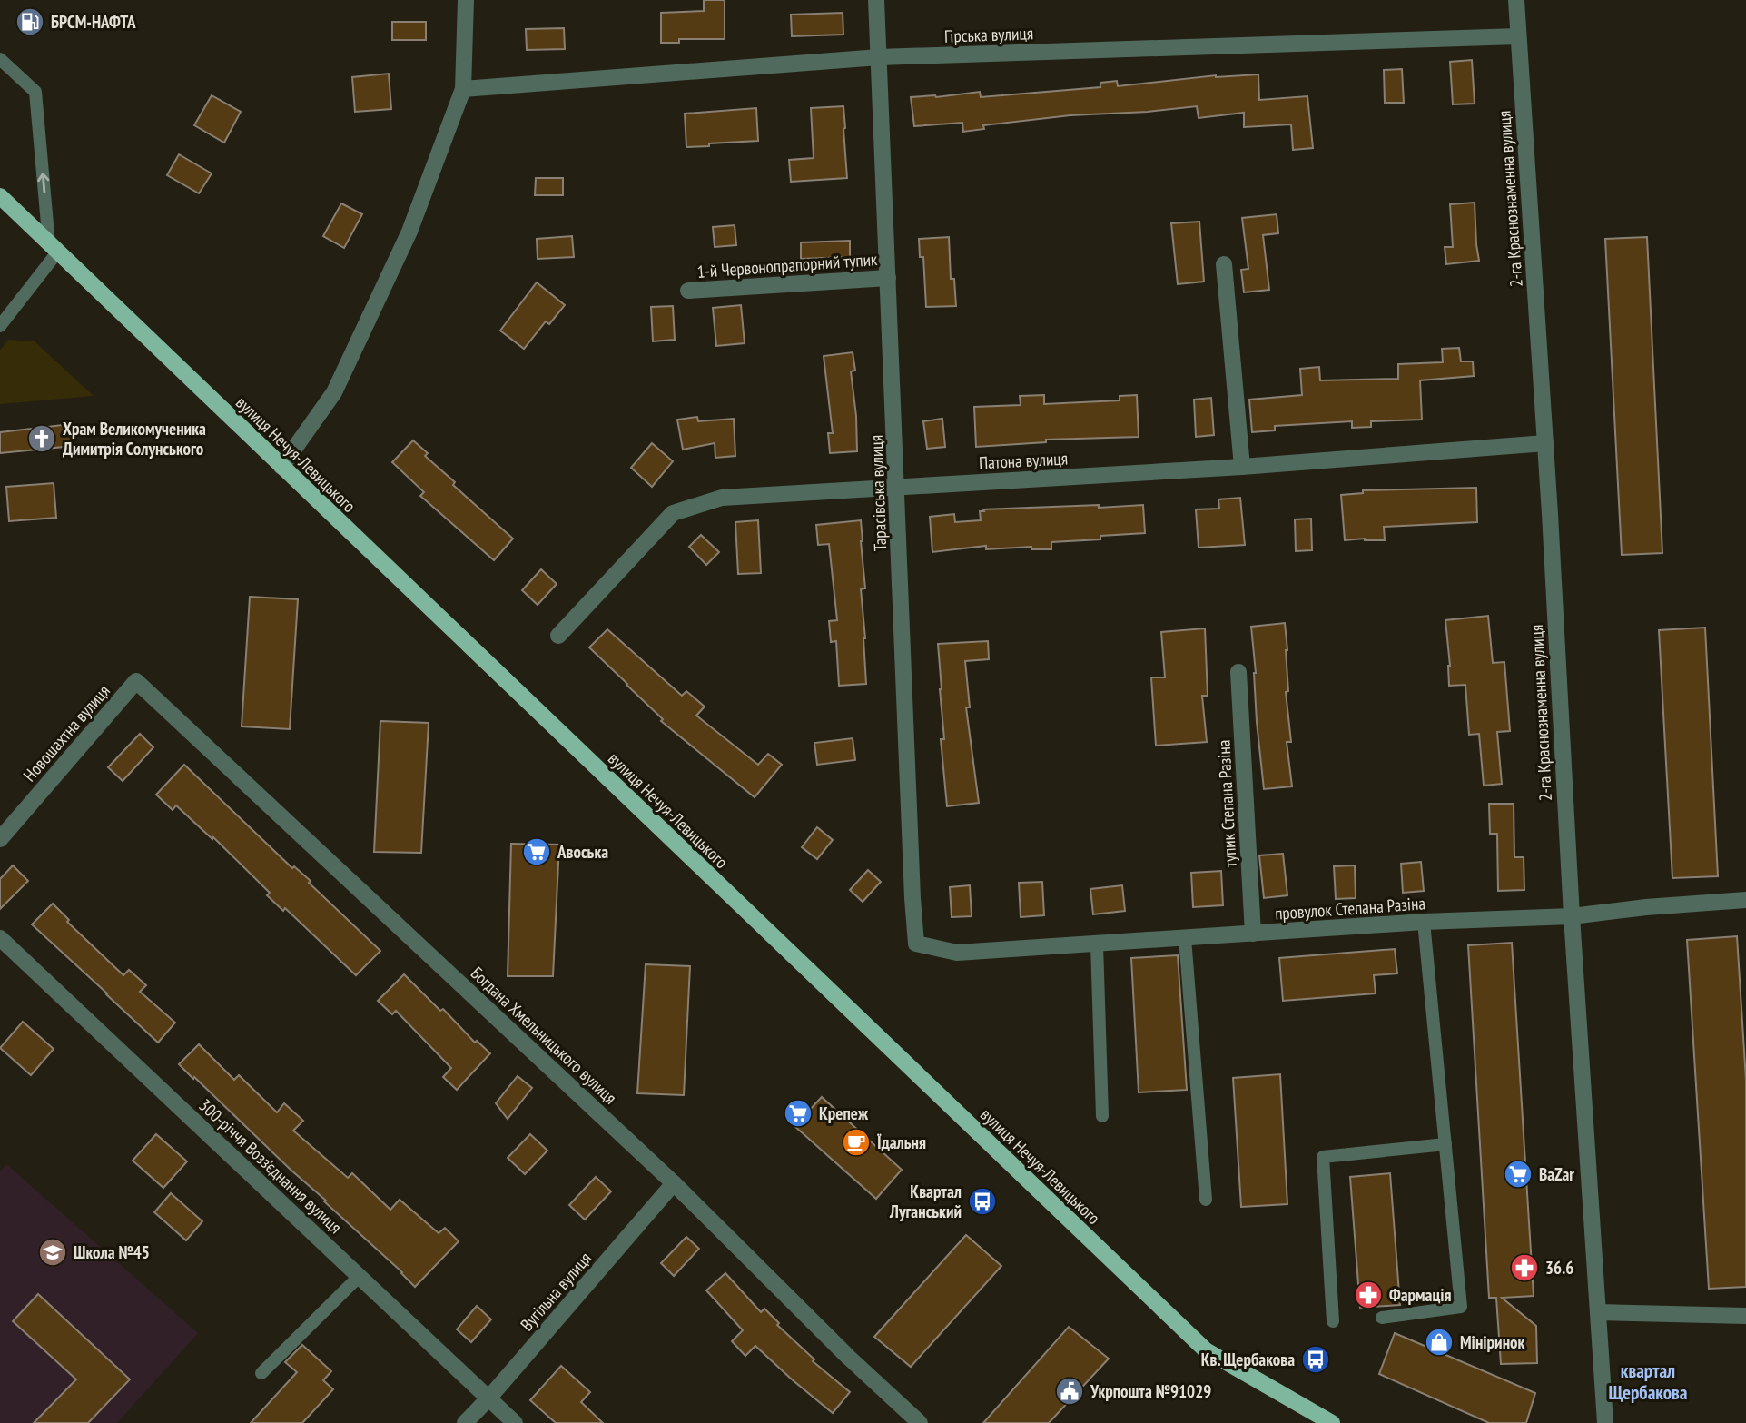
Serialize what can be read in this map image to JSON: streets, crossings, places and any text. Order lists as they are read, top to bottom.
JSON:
{
  "streets": {
    "main road": ["вулиця Нечуя-Левицького"],
    "street": [
      "Гірська вулиця",
      "2-га Краснознаменна вулиця",
      "1-й Червонопрапорний тупик",
      "Патона вулиця",
      "Тарасівська вулиця",
      "Новошахтна вулиця",
      "тупик Степана Разіна",
      "провулок Степана Разіна",
      "Богдана Хмельницького вулиця",
      "300-річчя Возз’єднання вулиця",
      "Вугільна вулиця"
    ]
  },
  "crossings": [
    ["Гірська вулиця", "2-га Краснознаменна вулиця"],
    ["Гірська вулиця", "Тарасівська вулиця"],
    ["2-га Краснознаменна вулиця", "Патона вулиця"],
    ["2-га Краснознаменна вулиця", "провулок Степана Разіна"],
    ["1-й Червонопрапорний тупик", "Тарасівська вулиця"],
    ["Патона вулиця", "Тарасівська вулиця"],
    ["Тарасівська вулиця", "провулок Степана Разіна"],
    ["Новошахтна вулиця", "Богдана Хмельницького вулиця"],
    ["тупик Степана Разіна", "провулок Степана Разіна"],
    ["Богдана Хмельницького вулиця", "Вугільна вулиця"],
    ["300-річчя Возз’єднання вулиця", "Вугільна вулиця"]
  ],
  "districts": ["квартал Щербакова"],
  "places": {
    "fuel station": ["БРСМ-НАФТА"],
    "church": ["Храм Великомученика Димитрія Солунського"],
    "supermarket": ["Авоська", "Крепеж", "BaZar"],
    "cafe": ["Їдальня"],
    "bus stop": ["Квартал Луганський", "Кв. Щербакова"],
    "school or university": ["Школа №45"],
    "pharmacy": ["36.6", "Фармація"],
    "shop": ["Мініринок"],
    "public building": ["Укрпошта №91029"]
  }
}
